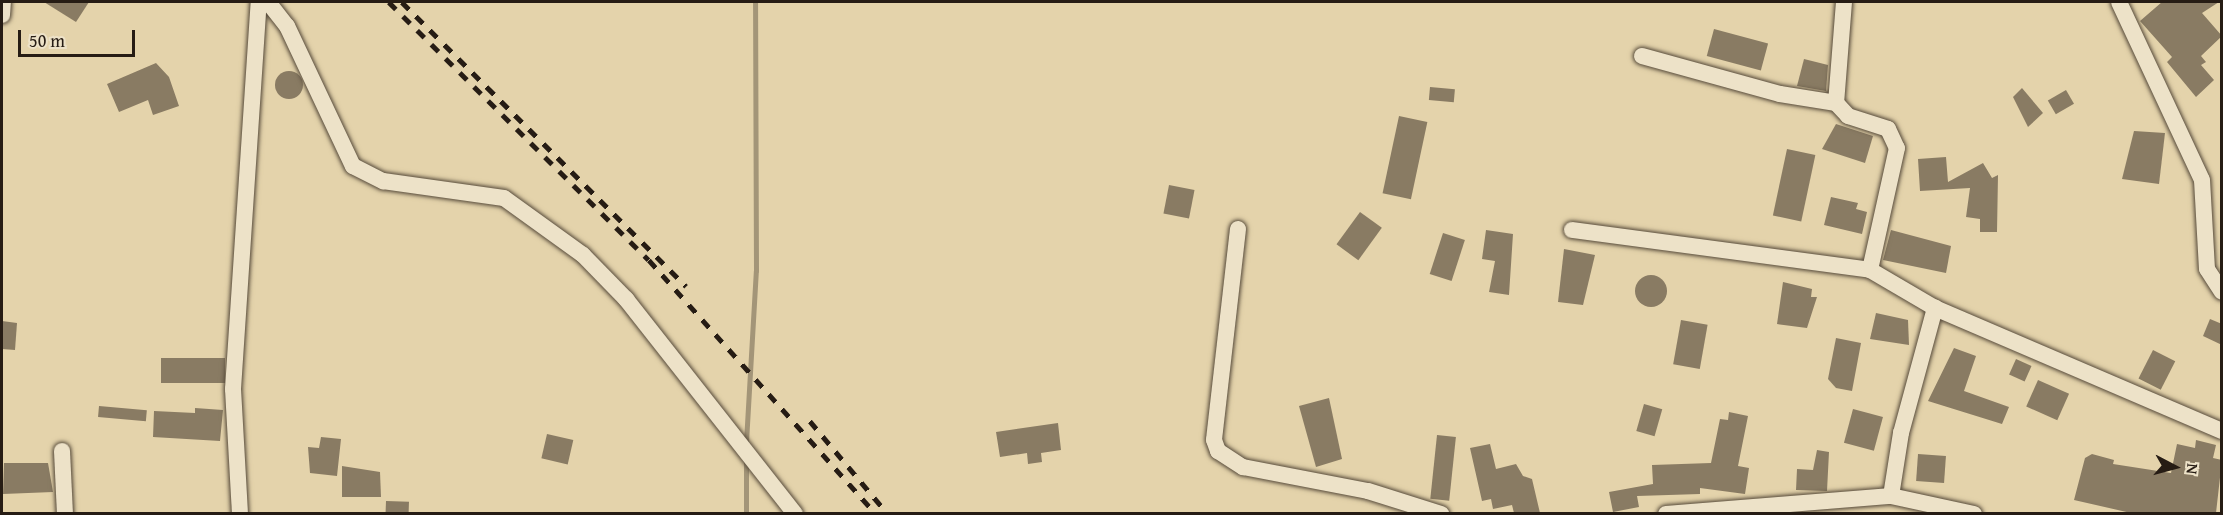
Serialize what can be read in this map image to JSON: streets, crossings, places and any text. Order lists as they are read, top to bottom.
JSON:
{
  "scale_bar": "50 m",
  "north": "right"
}
